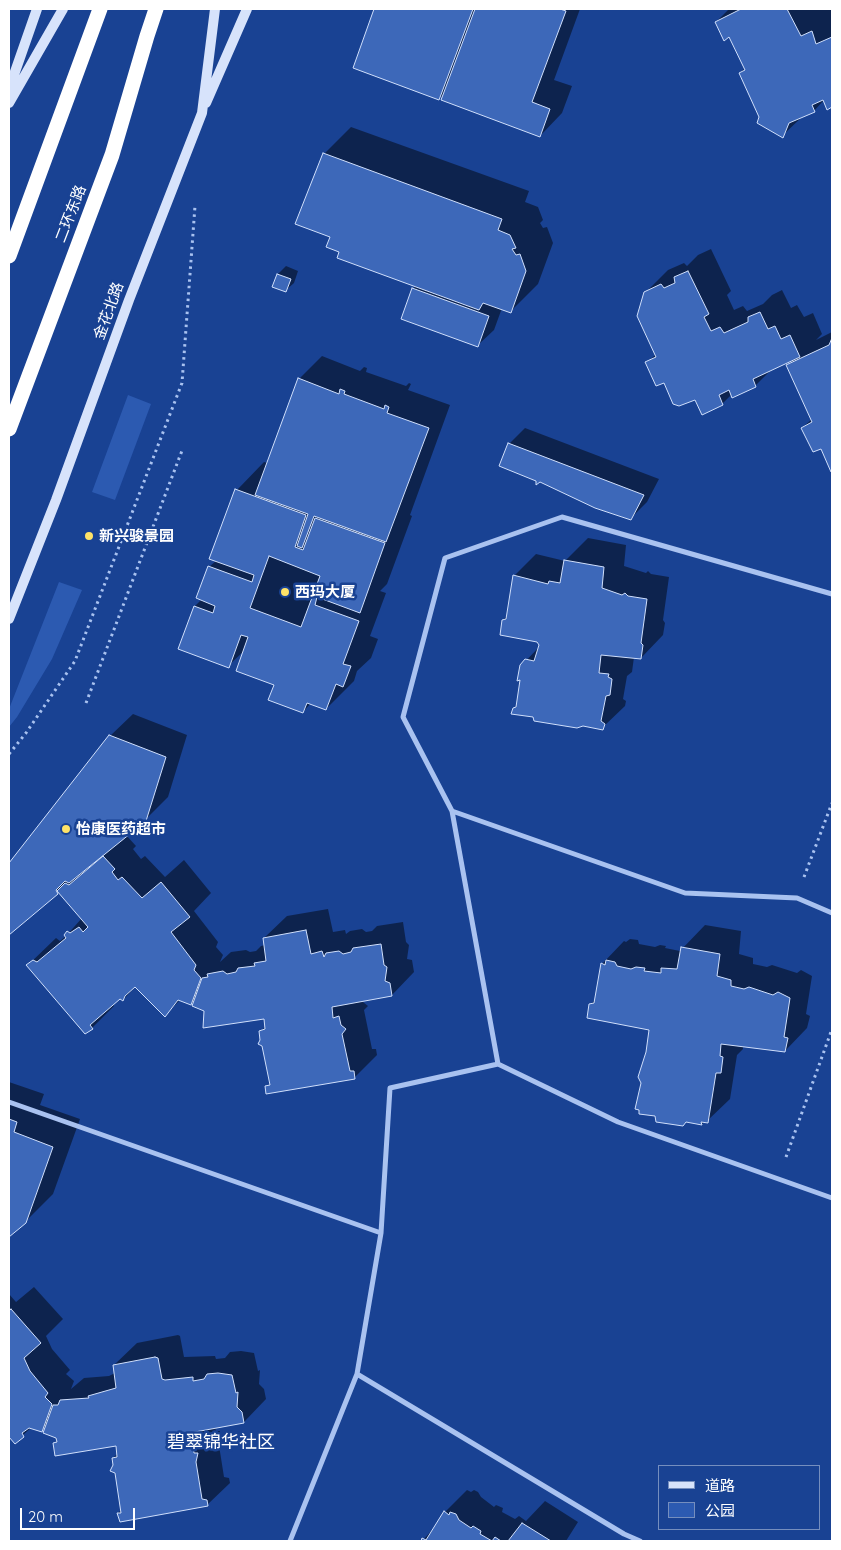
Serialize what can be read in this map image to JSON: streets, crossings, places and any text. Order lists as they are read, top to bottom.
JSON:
{
  "streets": {
    "highway": ["二环东路"],
    "main road": ["金花北路"]
  },
  "districts": ["碧翠锦华社区"],
  "places": ["新兴骏景园", "西玛大厦", "怡康医药超市"],
  "legend": ["道路", "公园"],
  "scale_bar": "20 m"
}
